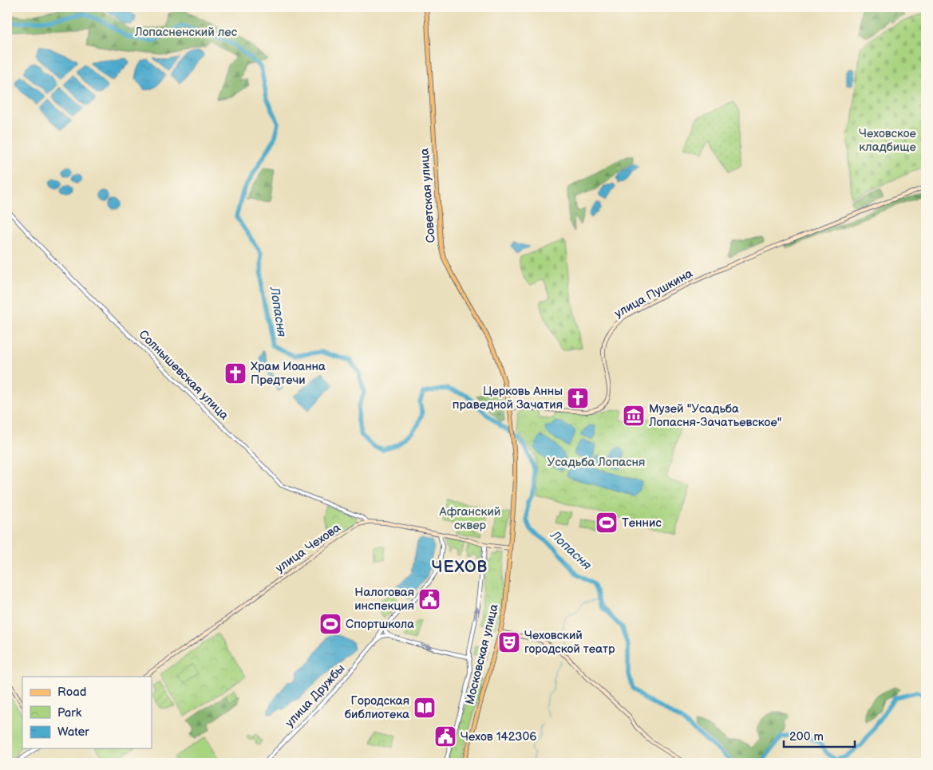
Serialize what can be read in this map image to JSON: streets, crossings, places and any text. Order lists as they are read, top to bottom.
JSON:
{
  "streets": {
    "main road": [
      "Советская улица",
      "улица Пушкина",
      "улица Чехова",
      "Московская улица"
    ],
    "street": ["Солнышевская улица", "улица Дружбы"]
  },
  "crossings": [
    ["Советская улица", "улица Пушкина"],
    ["Советская улица", "Московская улица"],
    ["Солнышевская улица", "улица Чехова"],
    ["улица Чехова", "Московская улица"],
    ["улица Чехова", "улица Дружбы"]
  ],
  "districts": ["ЧЕХОВ"],
  "water": ["Лопасня"],
  "parks": [
    "Лопасненский лес",
    "Чеховское кладбище",
    "Усадьба Лопасня",
    "Афганский сквер"
  ],
  "places": {
    "church": ["Храм Иоанна Предтечи", "Церковь Анны праведной Зачатия"],
    "museum": ["Музей \"Усадьба Лопасня-Зачатьевское\""],
    "sports": ["Теннис", "Спортшкола"],
    "public building": ["Налоговая инспекция", "Чехов 142306"],
    "theatre": ["Чеховский городской театр"],
    "library": ["Городская библиотека"]
  },
  "legend": ["Road", "Park", "Water"],
  "scale_bar": "200 m"
}
